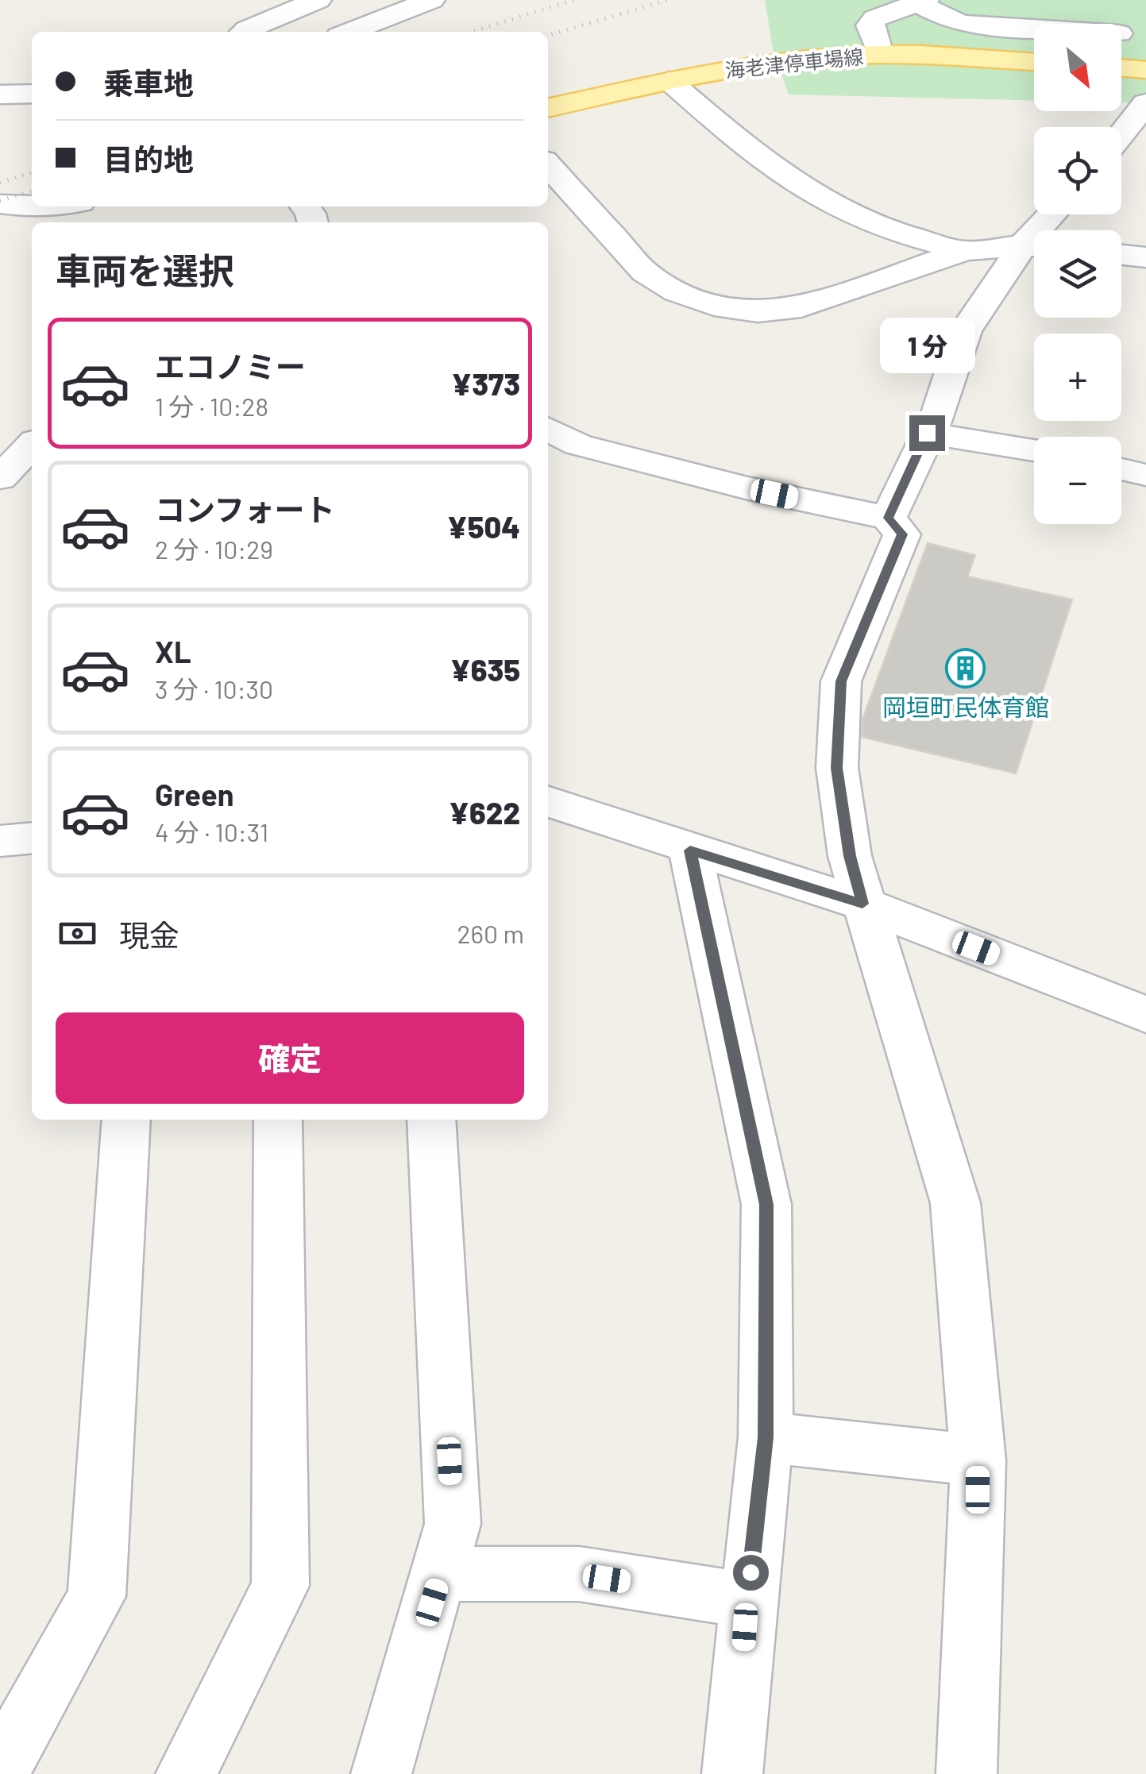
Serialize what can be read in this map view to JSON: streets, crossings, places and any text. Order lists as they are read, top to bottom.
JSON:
{
  "streets": {
    "main road": ["海老津停車場線"]
  },
  "places": {
    "building": ["岡垣町民体育館"]
  },
  "north": "bottom right",
  "page": {
    "map_buttons": ["+", "−"],
    "banner": ["乗車地", "目的地"],
    "heading": "車両を選択",
    "bubble": "1 分",
    "list": [
      {
        "name": "エコノミー",
        "note": "1 分 · 10:28",
        "value": "¥373"
      },
      {
        "name": "コンフォート",
        "note": "2 分 · 10:29",
        "value": "¥504"
      },
      {
        "name": "XL",
        "note": "3 分 · 10:30",
        "value": "¥635"
      },
      {
        "name": "Green",
        "note": "4 分 · 10:31",
        "value": "¥622"
      }
    ],
    "pay": ["現金", "260 m"],
    "buttons": "確定"
  }
}
